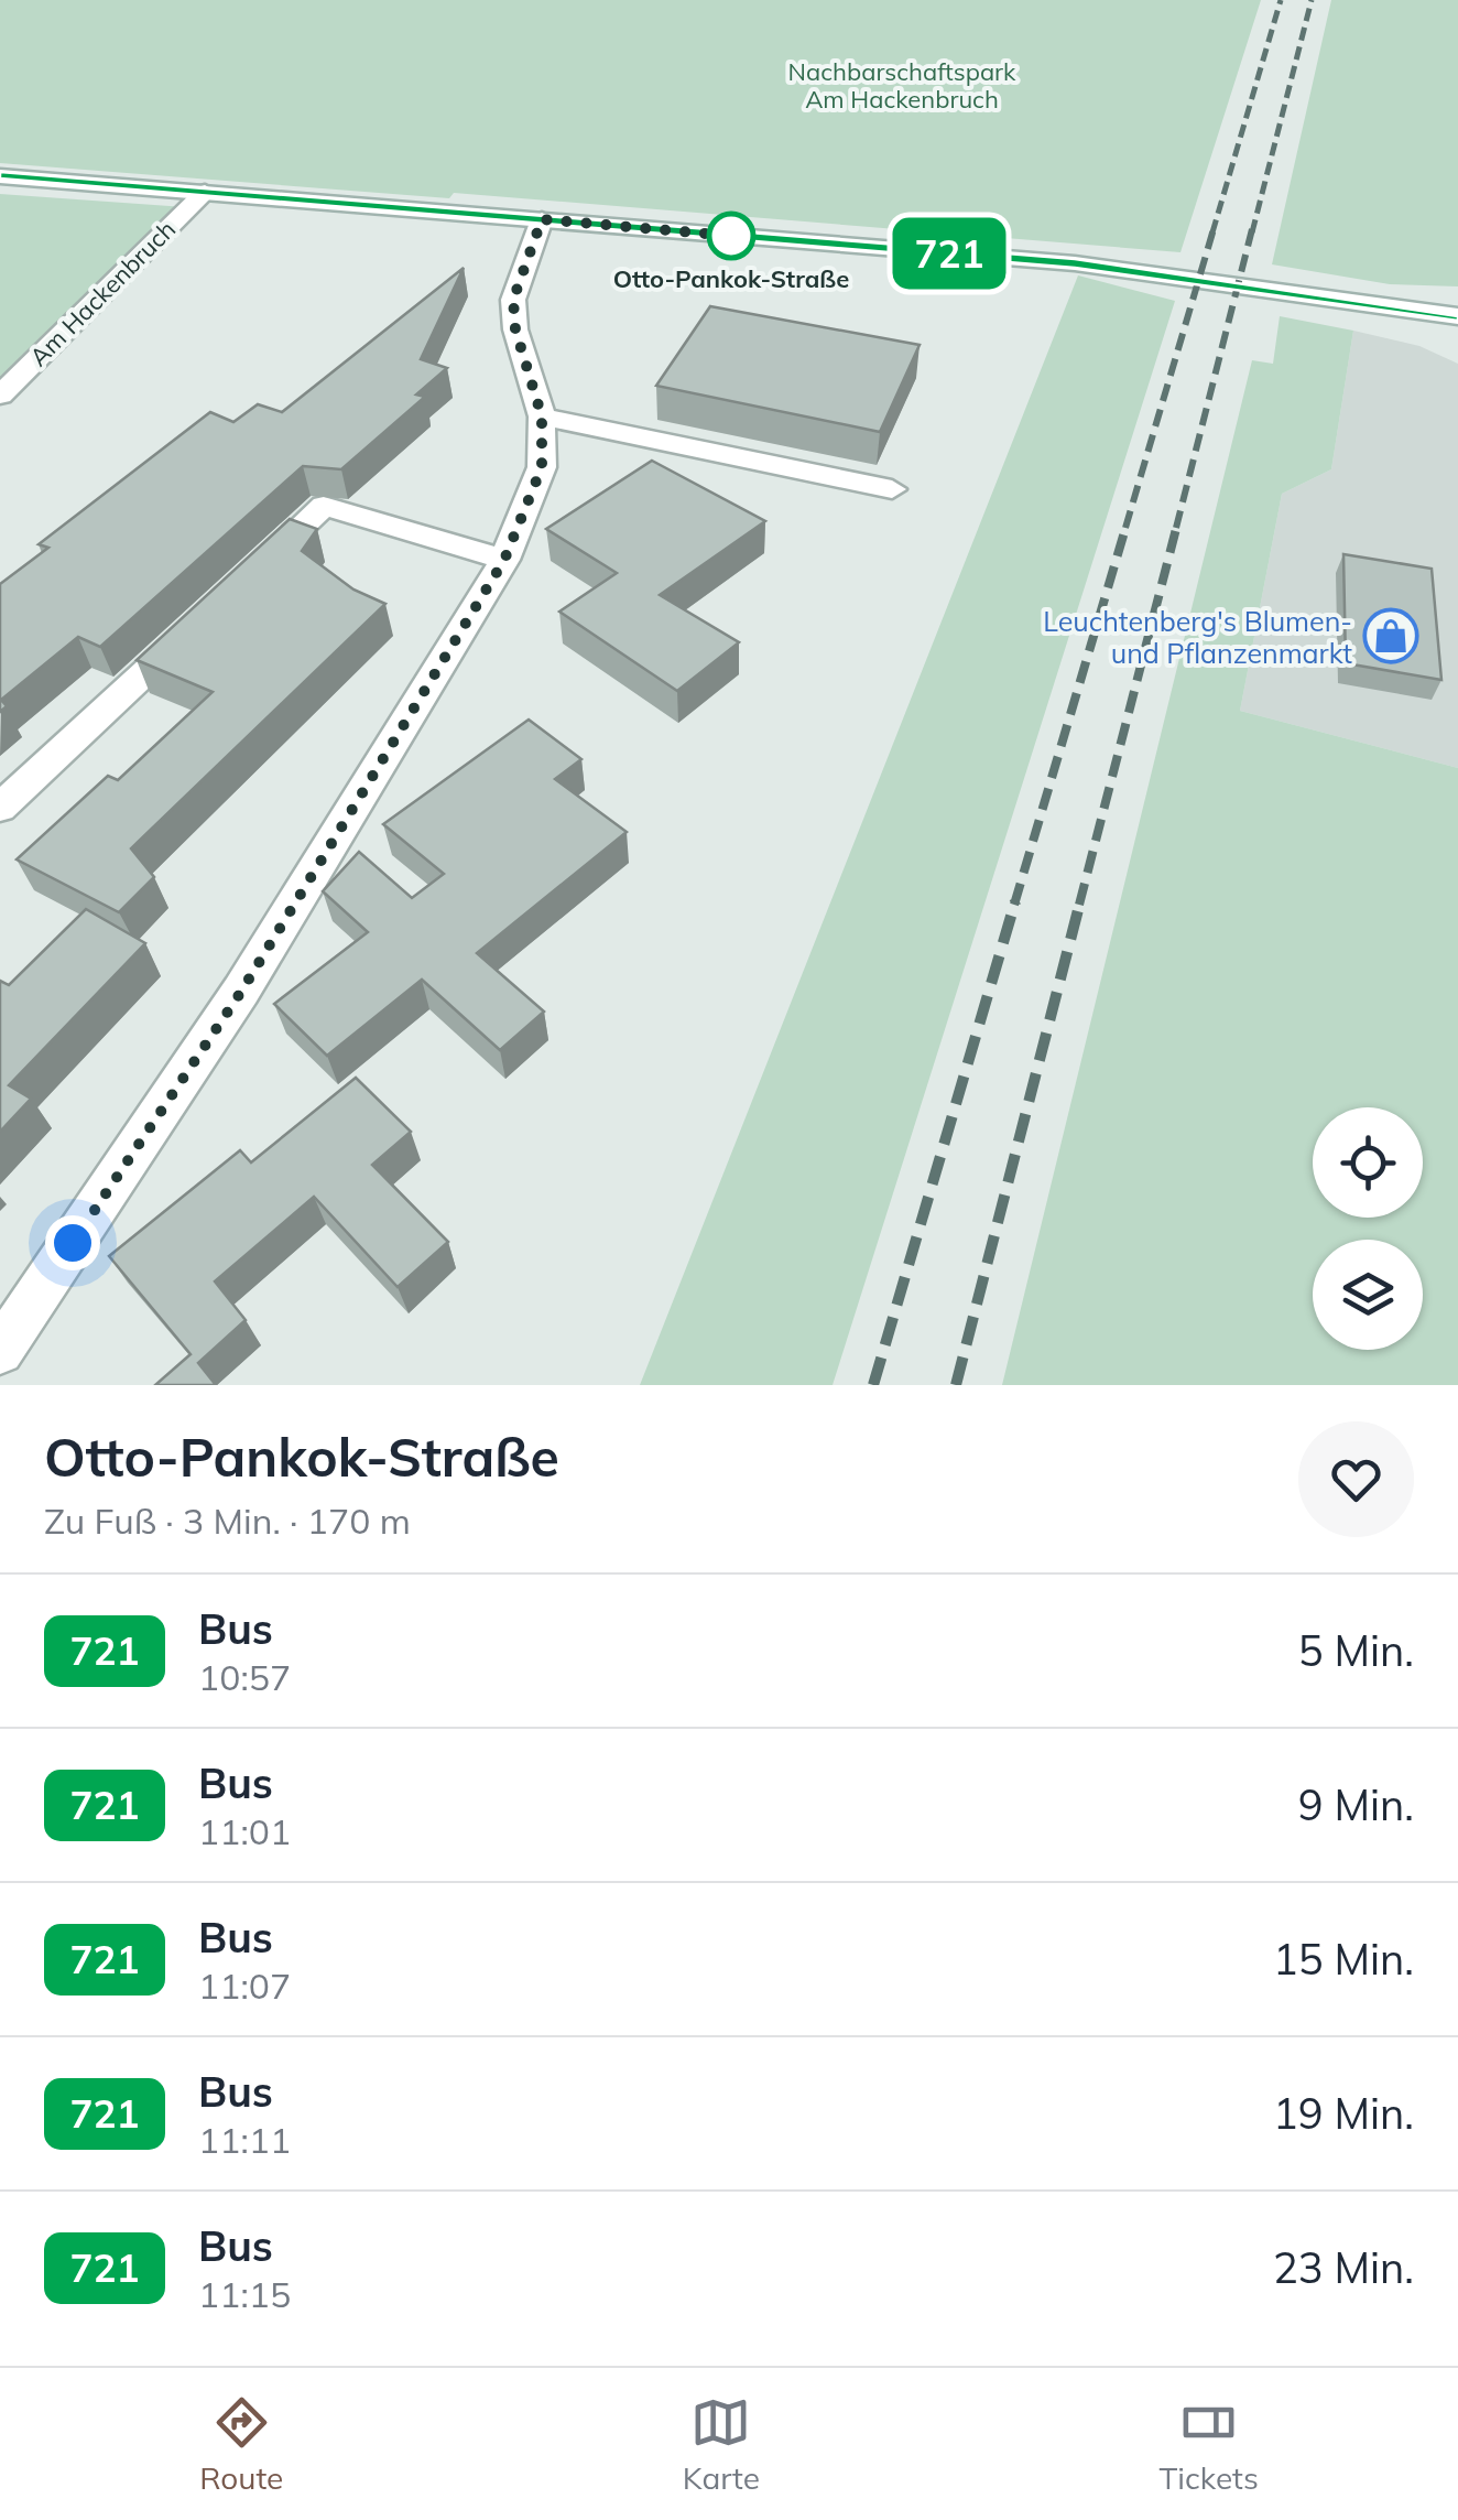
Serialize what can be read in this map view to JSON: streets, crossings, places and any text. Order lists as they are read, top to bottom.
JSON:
{
  "streets": {
    "street": ["Am Hackenbruch"]
  },
  "parks": ["Nachbarschaftspark Am Hackenbruch"],
  "places": {
    "other": ["Otto-Pankok-Straße"],
    "shop": ["Leuchtenberg's Blumen- und Pflanzenmarkt"]
  },
  "lines": ["bus line 721"],
  "page": {
    "on_map": "721",
    "heading": ["Otto-Pankok-Straße", "Zu Fuß · 3 Min. · 170 m"],
    "list": [
      {
        "mark": "721",
        "name": "Bus",
        "note": "10:57",
        "value": "5 Min."
      },
      {
        "mark": "721",
        "name": "Bus",
        "note": "11:01",
        "value": "9 Min."
      },
      {
        "mark": "721",
        "name": "Bus",
        "note": "11:07",
        "value": "15 Min."
      },
      {
        "mark": "721",
        "name": "Bus",
        "note": "11:11",
        "value": "19 Min."
      },
      {
        "mark": "721",
        "name": "Bus",
        "note": "11:15",
        "value": "23 Min."
      }
    ],
    "tabs": ["Route", "Karte", "Tickets"]
  }
}
